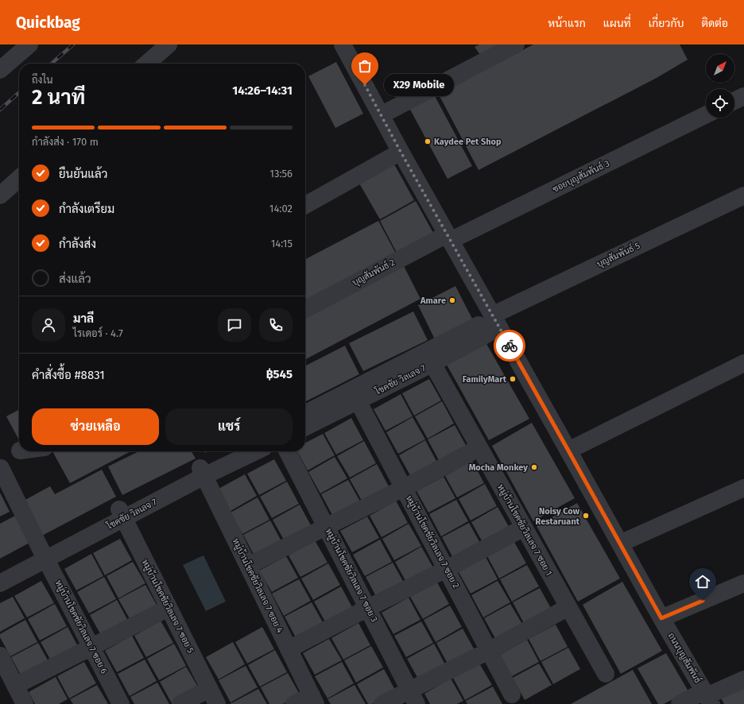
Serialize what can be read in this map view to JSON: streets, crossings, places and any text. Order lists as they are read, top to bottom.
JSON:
{
  "streets": {
    "street": [
      "ซอยบุญสัมพันธ์ 3",
      "บุญสัมพันธ์ 5",
      "บุญสัมพันธ์ 2",
      "โชคชัย วิลเลจ 7",
      "หมู่บ้านโชคชัยวิลเลจ 7 ซอย 1",
      "หมู่บ้านโชคชัยวิลเลจ 7 ซอย 2",
      "หมู่บ้านโชคชัยวิลเลจ 7 ซอย 3",
      "หมู่บ้านโชคชัยวิลเลจ 7 ซอย 4",
      "หมู่บ้านโชคชัยวิลเลจ 7 ซอย 5",
      "หมู่บ้านโชคชัยวิลเลจ 7 ซอย 6",
      "ถนนบุญสัมพันธ์"
    ]
  },
  "crossings": [
    ["ซอยบุญสัมพันธ์ 3", "บุญสัมพันธ์ 2"],
    ["ซอยบุญสัมพันธ์ 3", "ถนนบุญสัมพันธ์"],
    ["บุญสัมพันธ์ 5", "โชคชัย วิลเลจ 7"],
    ["บุญสัมพันธ์ 5", "ถนนบุญสัมพันธ์"],
    ["บุญสัมพันธ์ 2", "ถนนบุญสัมพันธ์"],
    ["โชคชัย วิลเลจ 7", "หมู่บ้านโชคชัยวิลเลจ 7 ซอย 1"],
    ["โชคชัย วิลเลจ 7", "หมู่บ้านโชคชัยวิลเลจ 7 ซอย 2"],
    ["โชคชัย วิลเลจ 7", "หมู่บ้านโชคชัยวิลเลจ 7 ซอย 4"],
    ["โชคชัย วิลเลจ 7", "หมู่บ้านโชคชัยวิลเลจ 7 ซอย 5"],
    ["โชคชัย วิลเลจ 7", "หมู่บ้านโชคชัยวิลเลจ 7 ซอย 6"],
    ["โชคชัย วิลเลจ 7", "ถนนบุญสัมพันธ์"]
  ],
  "places": [
    "X29 Mobile",
    "Kaydee Pet Shop",
    "Amare",
    "FamilyMart",
    "Mocha Monkey",
    "Noisy Cow Restaruant"
  ],
  "north": "top right",
  "page": {
    "header": "Quickbag",
    "nav": [
      "หน้าแรก",
      "แผนที่",
      "เกี่ยวกับ",
      "ติดต่อ"
    ],
    "heading": ["2 นาที", "ถึงใน", "14:26–14:31"],
    "panel": [
      "มาลี",
      "ไรเดอร์ · 4.7",
      "คำสั่งซื้อ #8831",
      "฿545"
    ],
    "bubble": "X29 Mobile",
    "bar": "กำลังส่ง · 170 m",
    "list": [
      ["ยืนยันแล้ว", "13:56"],
      ["กำลังเตรียม", "14:02"],
      ["กำลังส่ง", "14:15"],
      "ส่งแล้ว"
    ],
    "buttons": ["ช่วยเหลือ", "แชร์"]
  }
}
